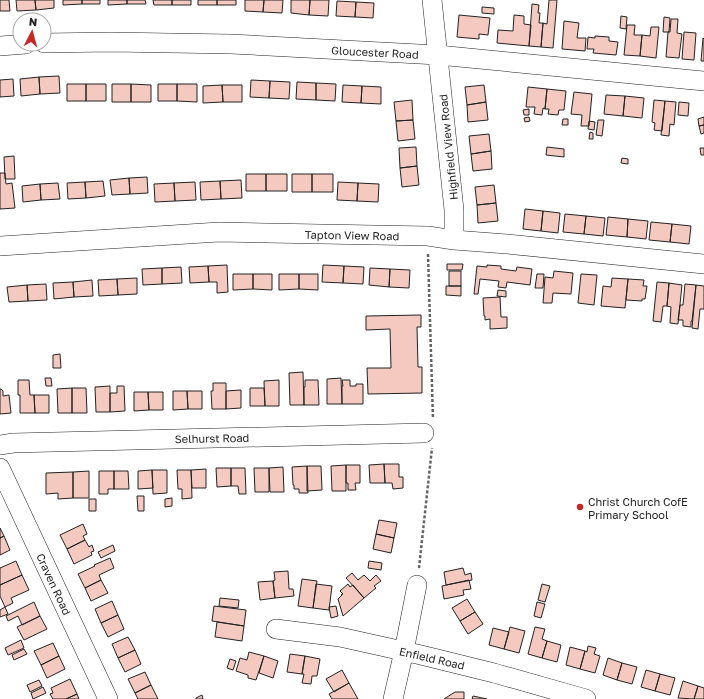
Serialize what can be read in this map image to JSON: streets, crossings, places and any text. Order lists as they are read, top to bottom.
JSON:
{
  "streets": {
    "street": [
      "Gloucester Road",
      "Highfield View Road",
      "Tapton View Road",
      "Selhurst Road",
      "Craven Road",
      "Enfield Road"
    ]
  },
  "crossings": [
    ["Gloucester Road", "Highfield View Road"],
    ["Highfield View Road", "Tapton View Road"]
  ],
  "places": ["Christ Church CofE Primary School"],
  "north": "top"
}
